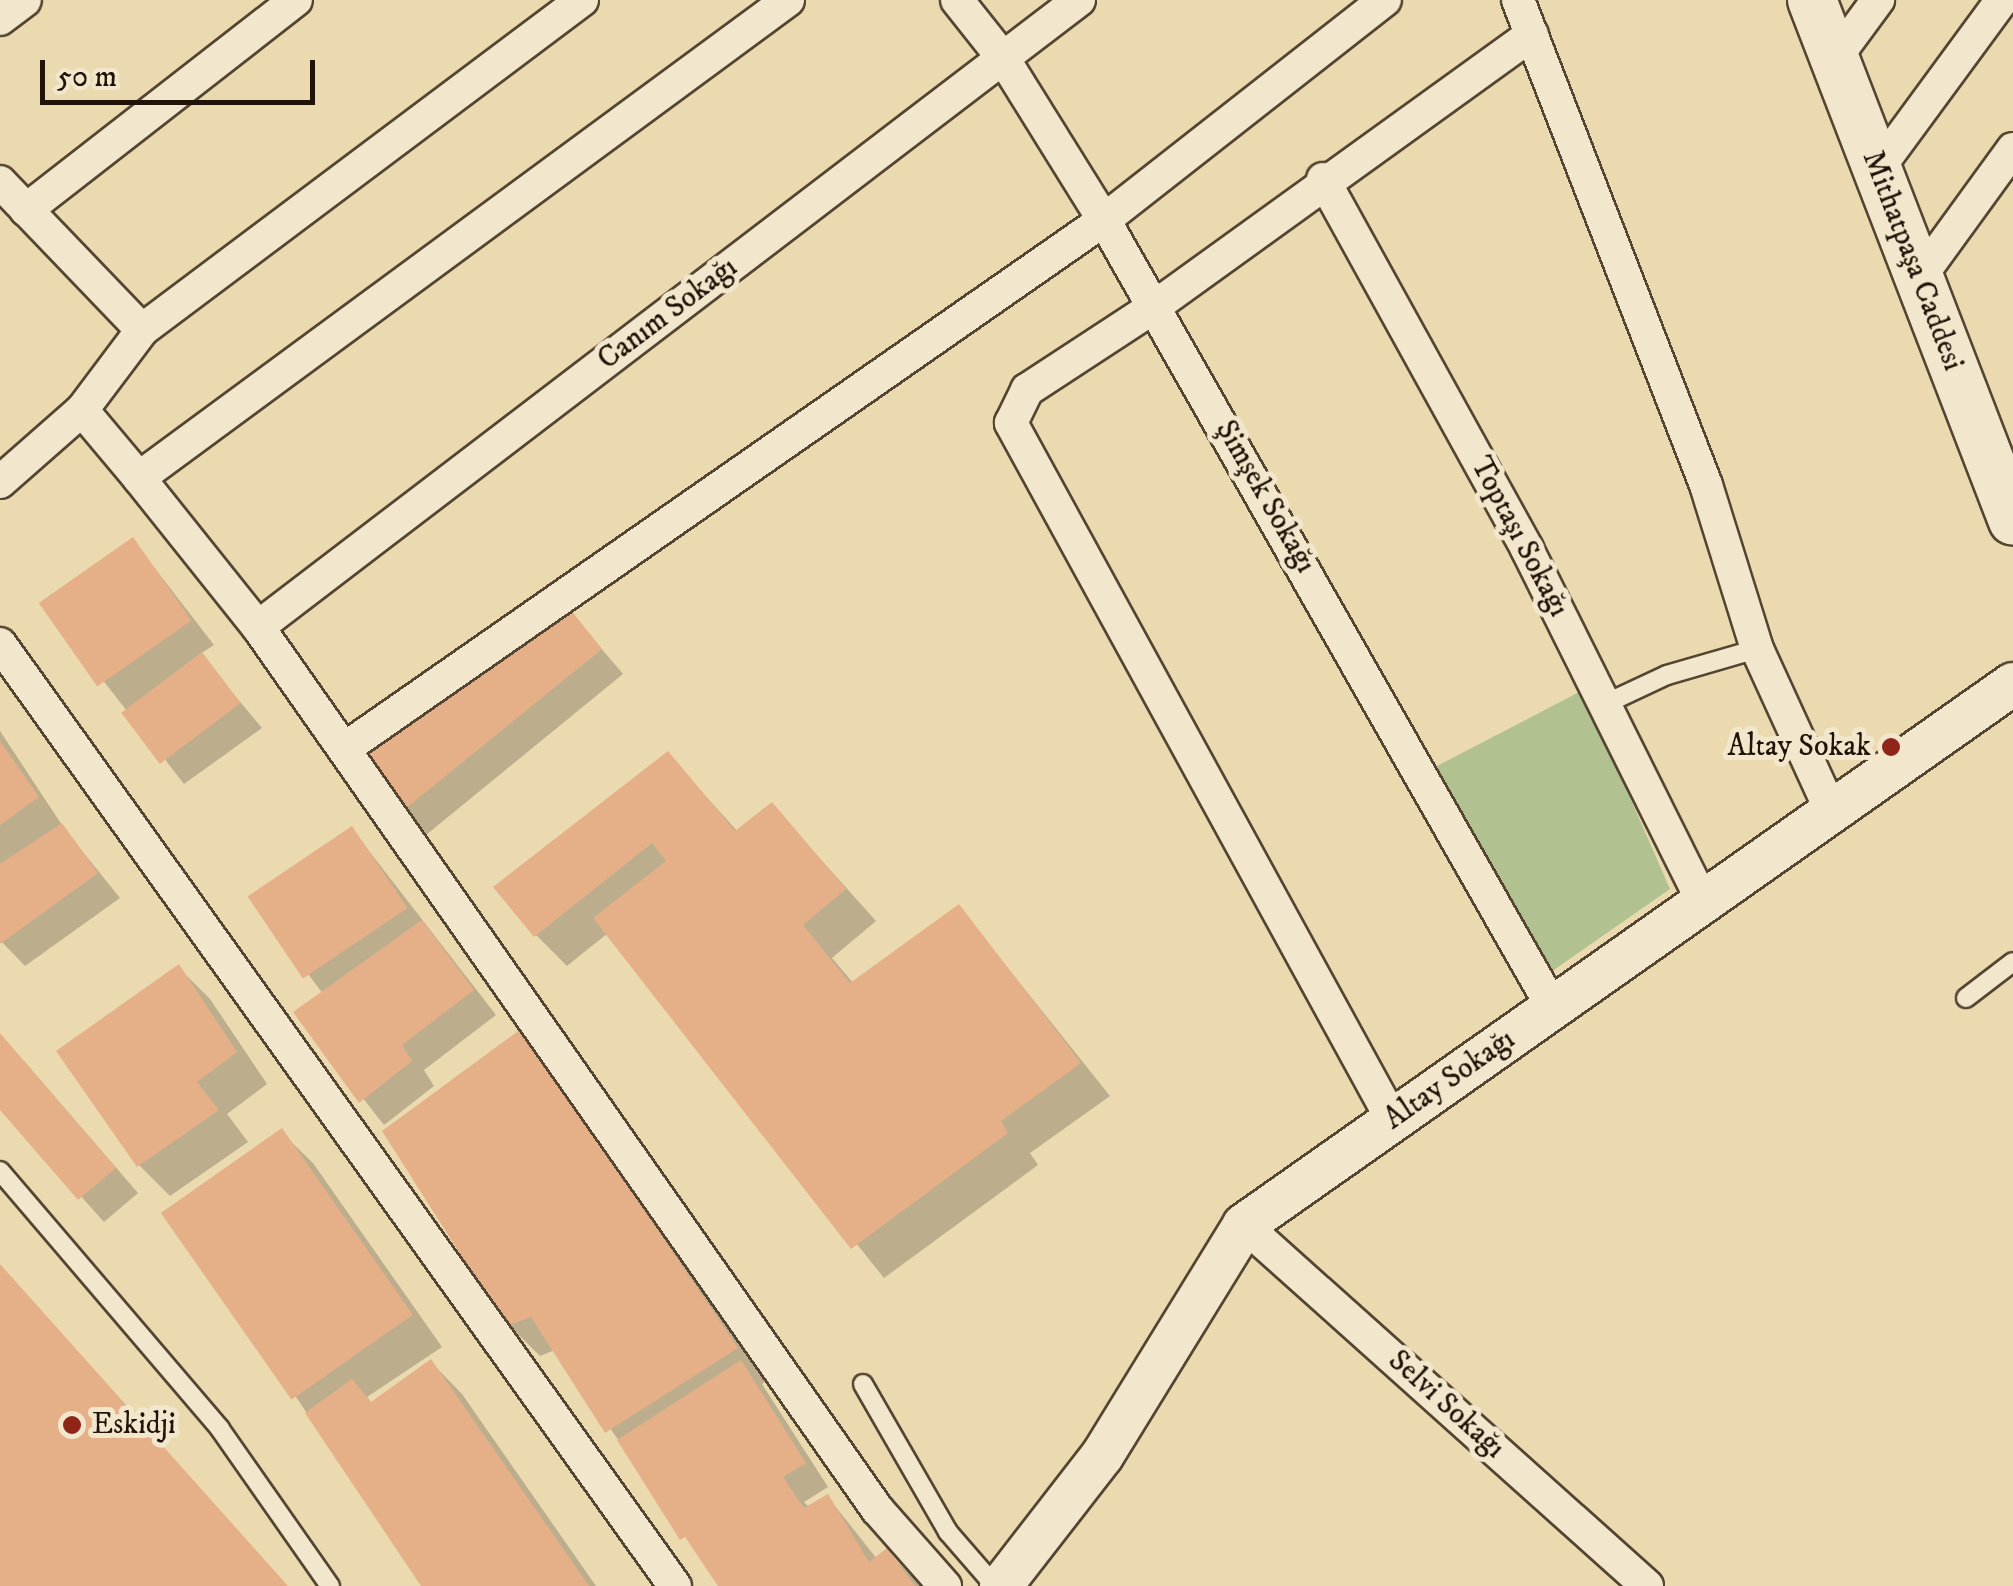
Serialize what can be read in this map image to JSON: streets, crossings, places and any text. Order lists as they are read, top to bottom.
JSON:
{
  "streets": {
    "main road": ["Mithatpaşa Caddesi"],
    "street": [
      "Canım Sokağı",
      "Şimşek Sokağı",
      "Toptaşı Sokağı",
      "Altay Sokağı",
      "Selvi Sokağı"
    ]
  },
  "crossings": [
    ["Canım Sokağı", "Şimşek Sokağı"],
    ["Şimşek Sokağı", "Altay Sokağı"],
    ["Toptaşı Sokağı", "Altay Sokağı"],
    ["Altay Sokağı", "Selvi Sokağı"]
  ],
  "places": ["Altay Sokak", "Eskidji"],
  "scale_bar": "50 m"
}
